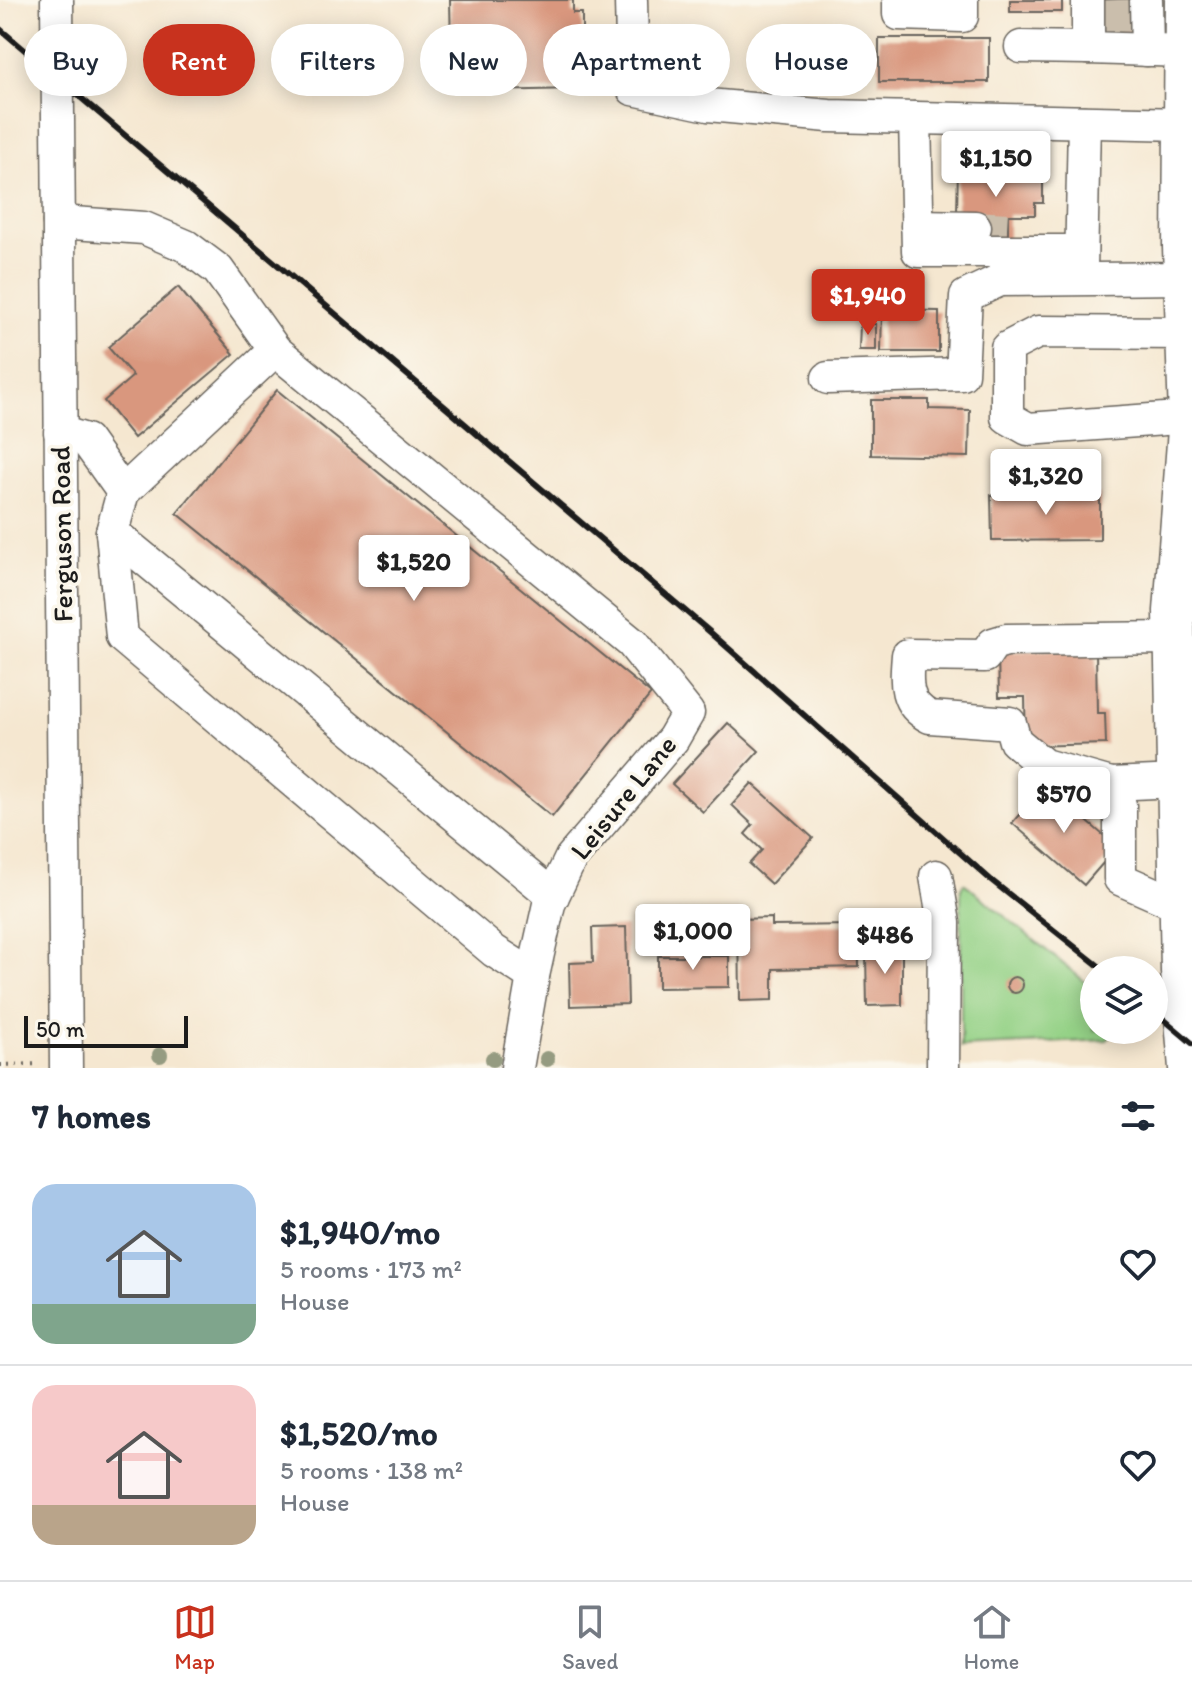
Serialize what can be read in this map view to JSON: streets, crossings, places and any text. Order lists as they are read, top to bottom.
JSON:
{
  "streets": {
    "street": ["Ferguson Road", "Leisure Lane"]
  },
  "scale_bar": "50 m",
  "page": {
    "chip": [
      "Buy",
      "Rent",
      "Filters",
      "New",
      "Apartment",
      "House"
    ],
    "price": [
      "$1,150",
      "$1,940",
      "$1,320",
      "$1,520",
      "$570",
      "$1,000",
      "$486"
    ],
    "scale": "50 m",
    "heading": "7 homes",
    "list": [
      {
        "name": "$1,940/mo",
        "note": "5 rooms · 173 m² · House"
      },
      {
        "name": "$1,520/mo",
        "note": "5 rooms · 138 m² · House"
      }
    ],
    "tabs": ["Map", "Saved", "Home"]
  }
}
